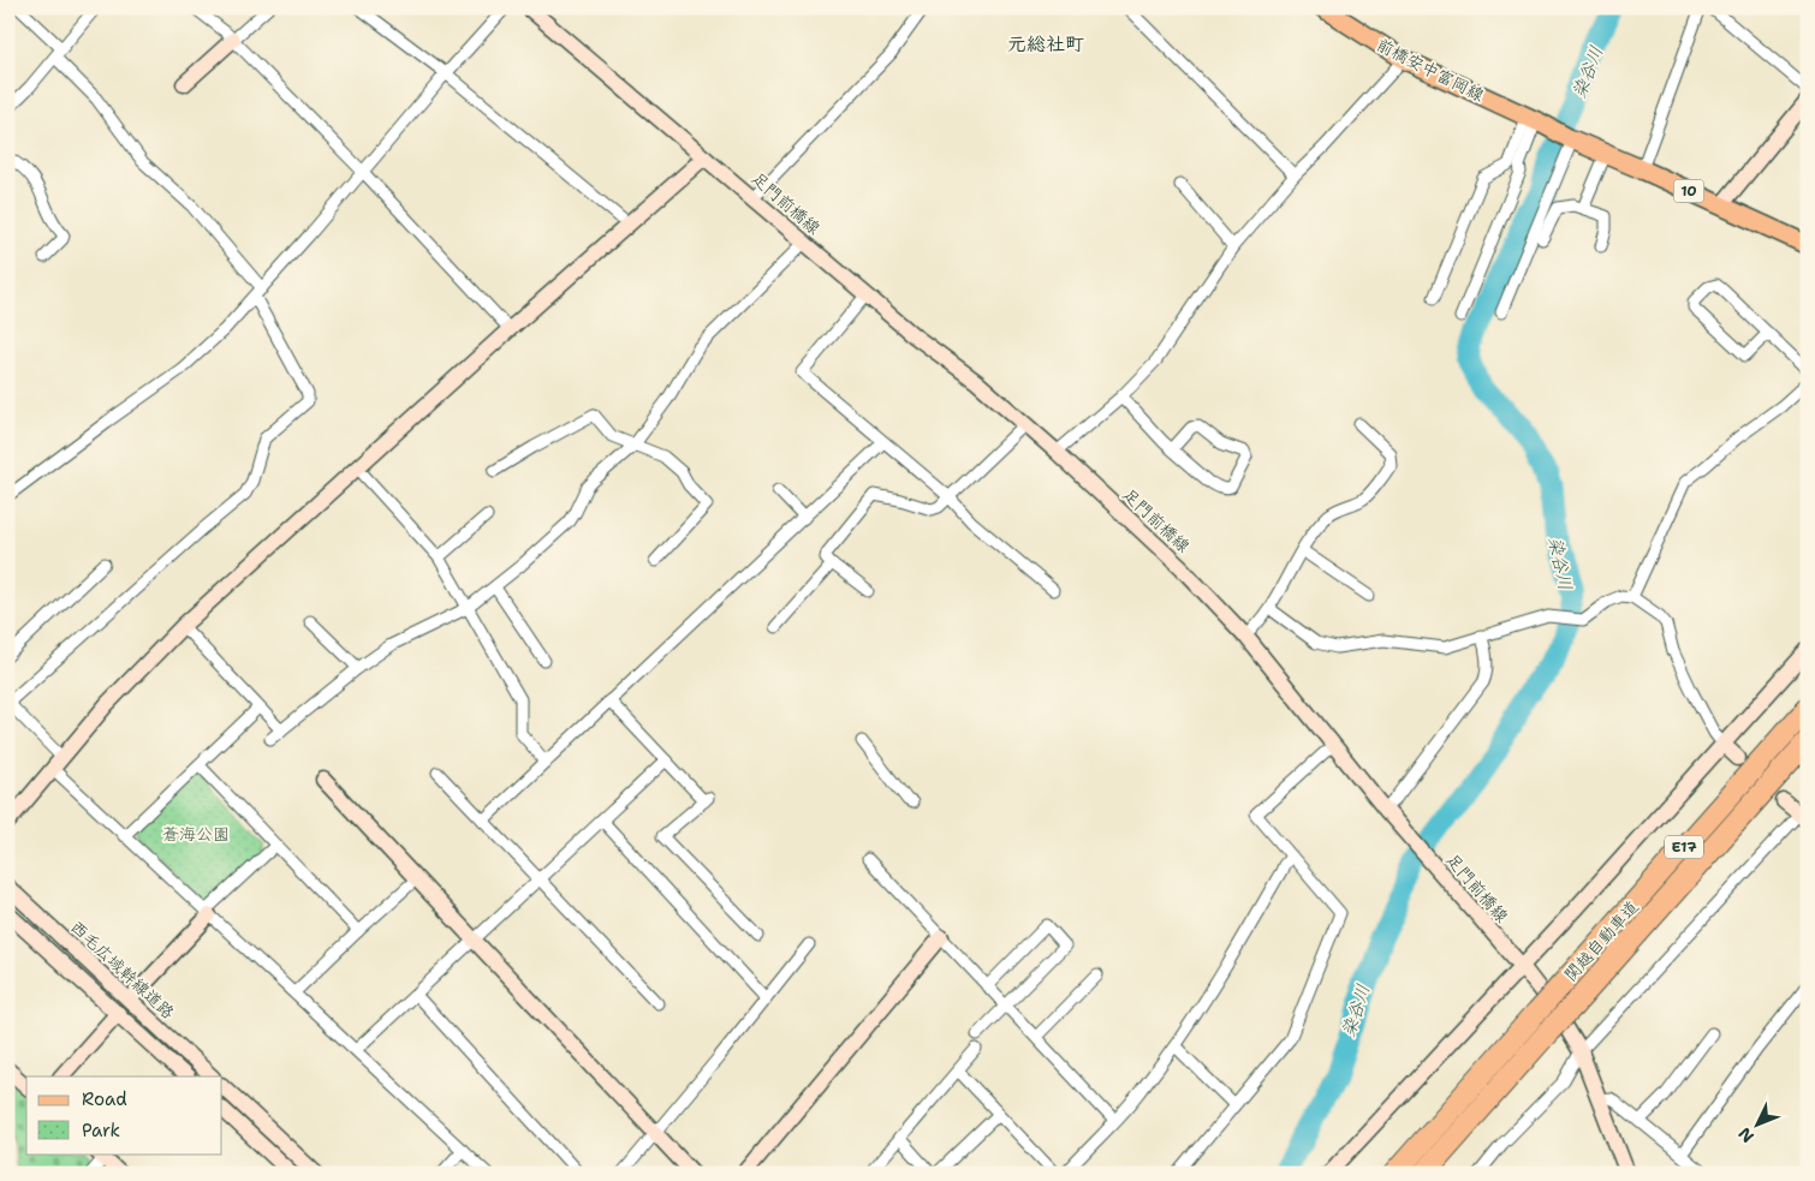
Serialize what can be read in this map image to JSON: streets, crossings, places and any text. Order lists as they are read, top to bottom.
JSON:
{
  "streets": {
    "highway": ["E17", "関越自動車道"],
    "main road": ["前橋安中富岡線", "10"],
    "street": ["足門前橋線", "西毛広域幹線道路"]
  },
  "crossings": [
    ["前橋安中富岡線", "10"]
  ],
  "districts": ["元総社町"],
  "water": ["染谷川"],
  "parks": ["蒼海公園"],
  "legend": ["Road", "Park"],
  "north": "bottom left"
}
